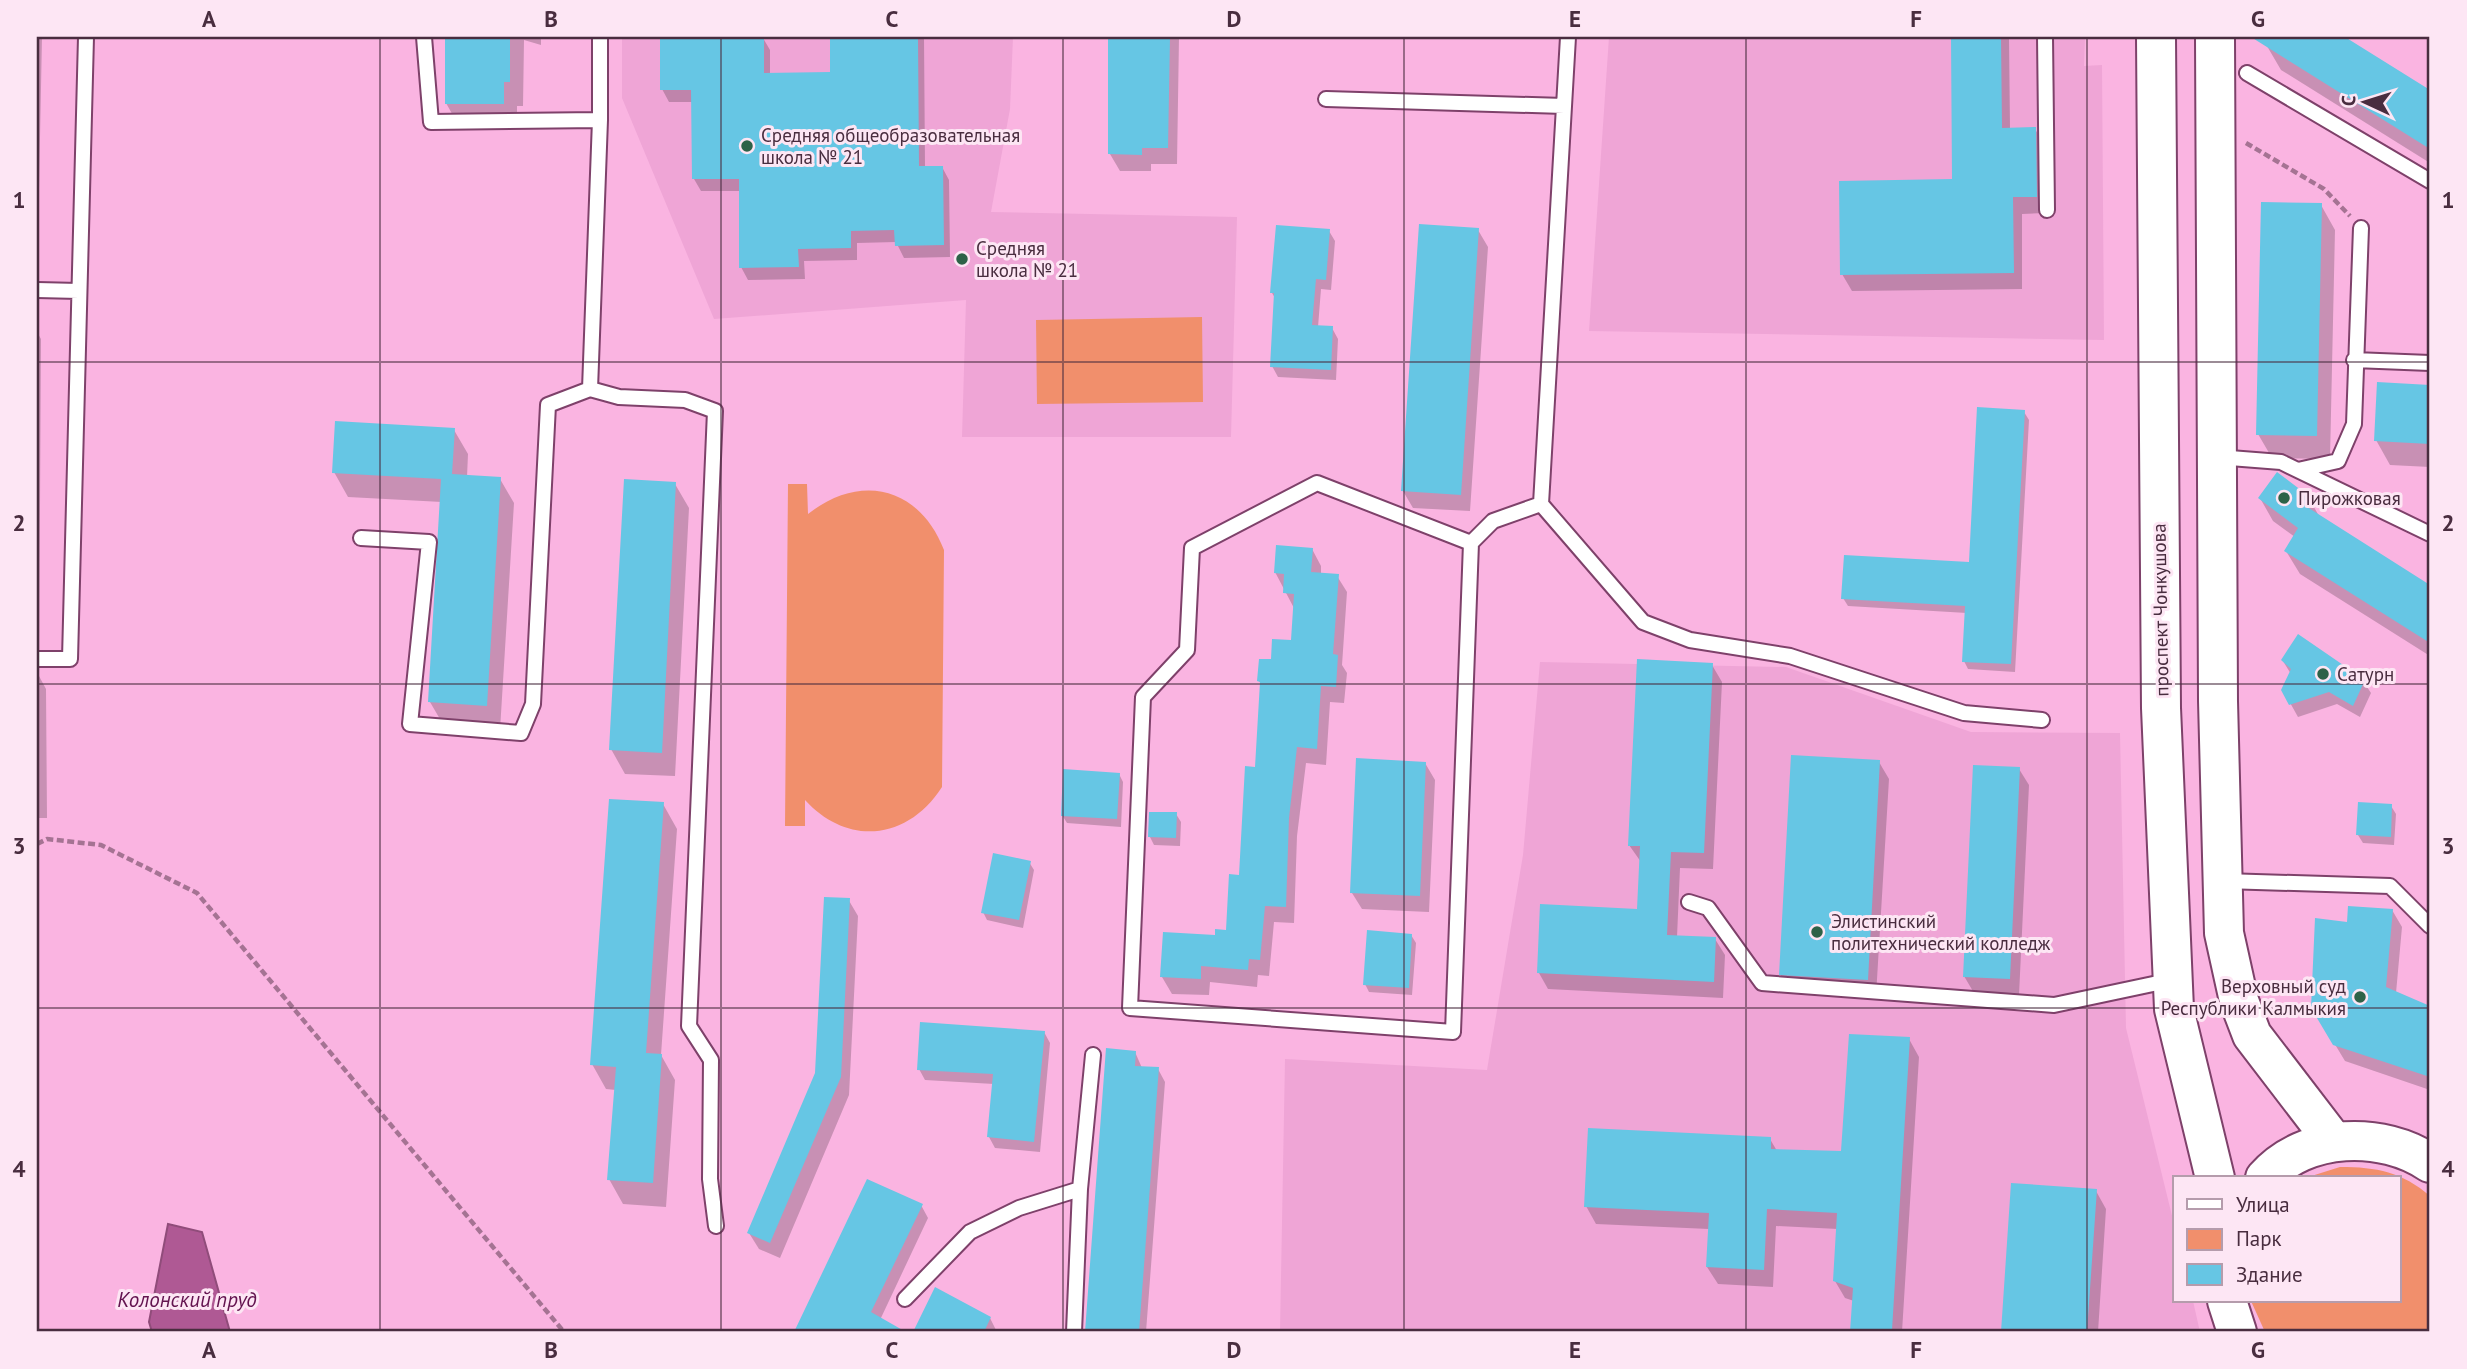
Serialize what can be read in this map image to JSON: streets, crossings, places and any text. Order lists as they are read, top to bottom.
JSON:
{
  "streets": {
    "main road": ["проспект Чонкушова"]
  },
  "water": ["Колонский пруд"],
  "places": [
    "Средняя общеобразовательная школа № 21",
    "Средняя школа № 21",
    "Пирожковая",
    "Сатурн",
    "Элистинский политехнический колледж",
    "Верховный суд Республики Калмыкия"
  ],
  "legend": ["Улица", "Парк", "Здание"],
  "north": "left",
  "grid": {
    "columns": [
      "A",
      "B",
      "C",
      "D",
      "E",
      "F",
      "G"
    ],
    "rows": [
      "1",
      "2",
      "3",
      "4"
    ]
  }
}
